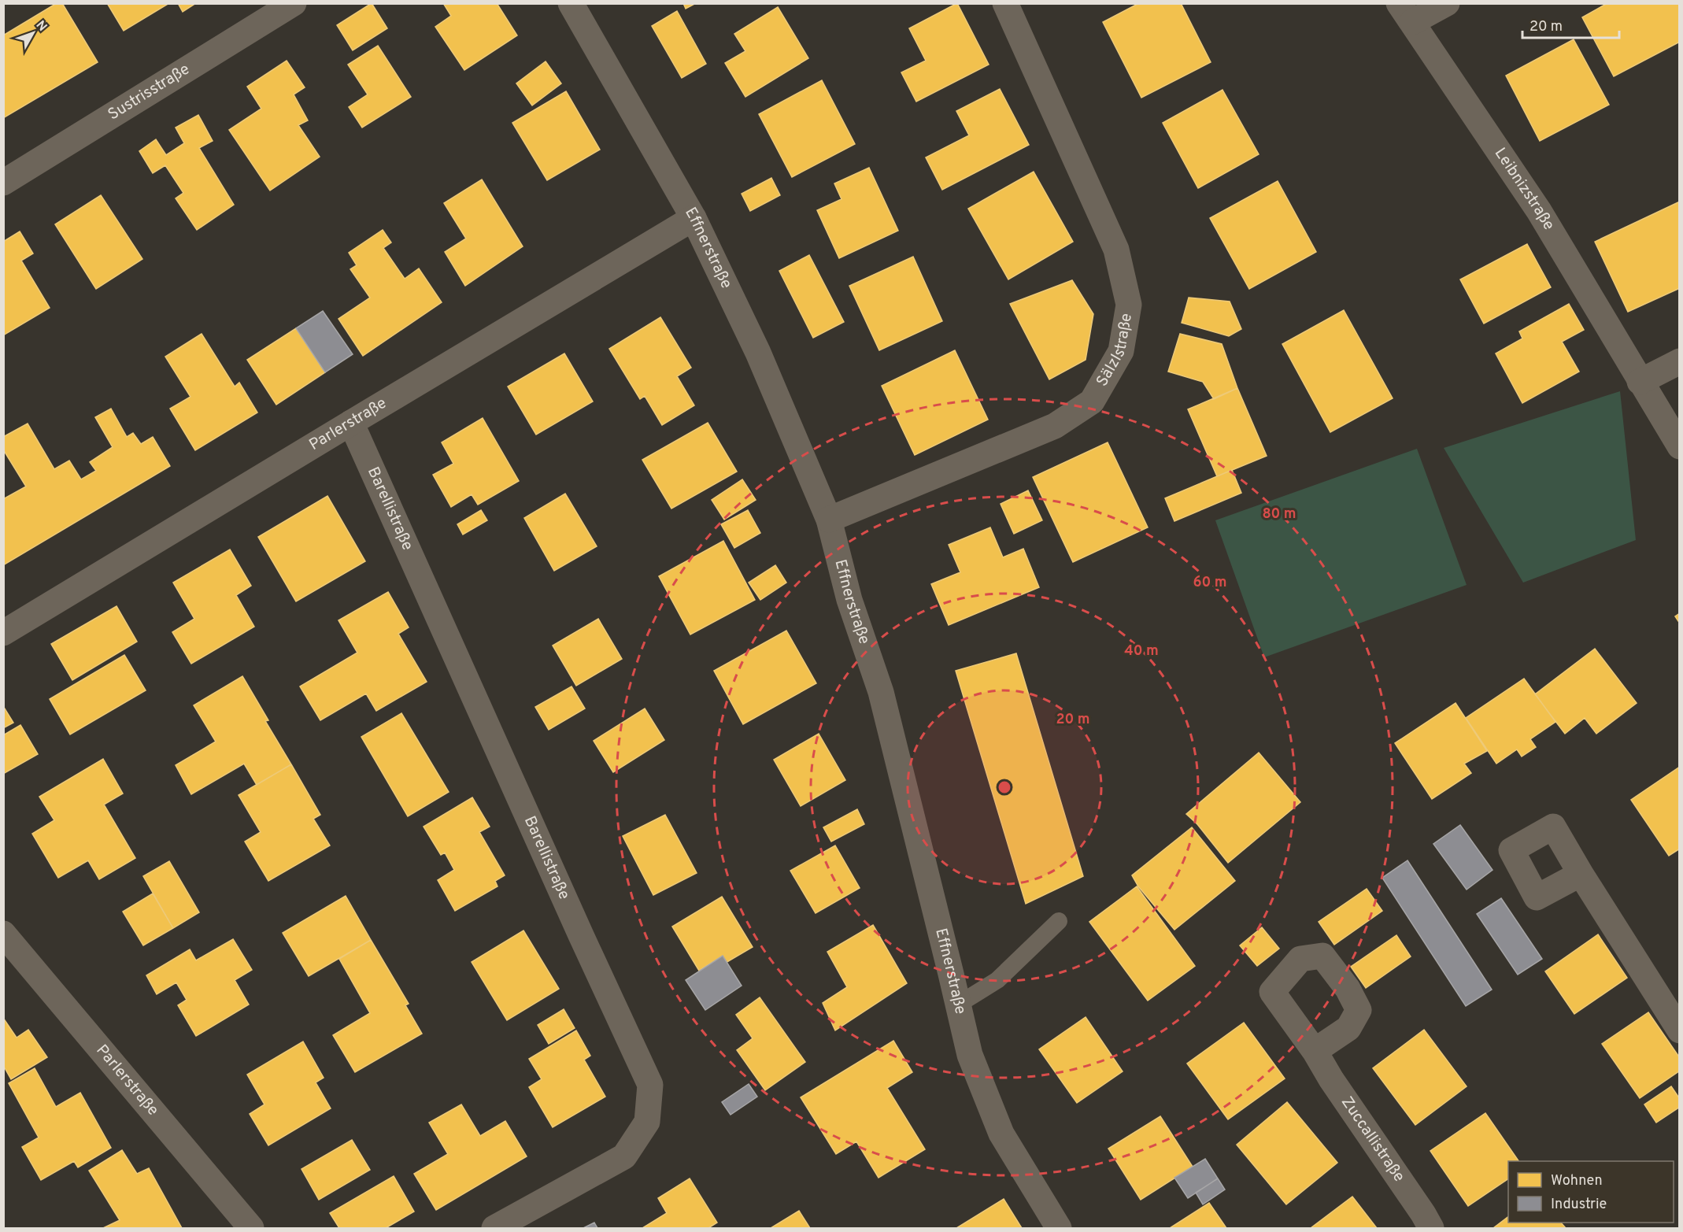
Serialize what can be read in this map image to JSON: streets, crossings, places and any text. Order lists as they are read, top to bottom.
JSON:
{
  "streets": {
    "street": [
      "Sustrisstraße",
      "Leibnizstraße",
      "Effnerstraße",
      "Sälzlstraße",
      "Parlerstraße",
      "Barellistraße",
      "Zuccallistraße"
    ]
  },
  "crossings": [
    ["Effnerstraße", "Sälzlstraße"],
    ["Effnerstraße", "Parlerstraße"],
    ["Parlerstraße", "Barellistraße"]
  ],
  "legend": ["Wohnen", "Industrie"],
  "scale_bar": "20 m",
  "north": "top right",
  "rings": [
    "80 m",
    "60 m",
    "40 m",
    "20 m"
  ]
}
